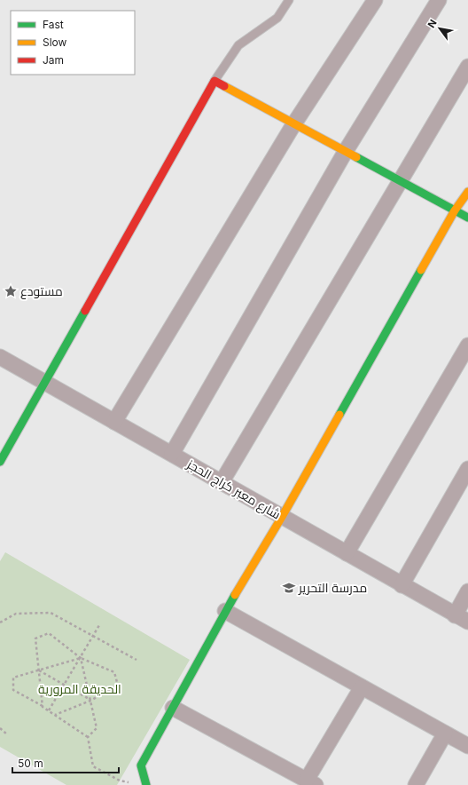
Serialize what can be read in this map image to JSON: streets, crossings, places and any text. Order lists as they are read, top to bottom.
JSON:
{
  "streets": {
    "street": ["شارع معبر كراج الحجز"]
  },
  "parks": ["الحديقة المرورية"],
  "places": {
    "place": ["مستودع"],
    "school or university": ["مدرسة التحرير"]
  },
  "legend": ["Fast", "Slow", "Jam"],
  "scale_bar": "50 m",
  "north": "top left"
}
